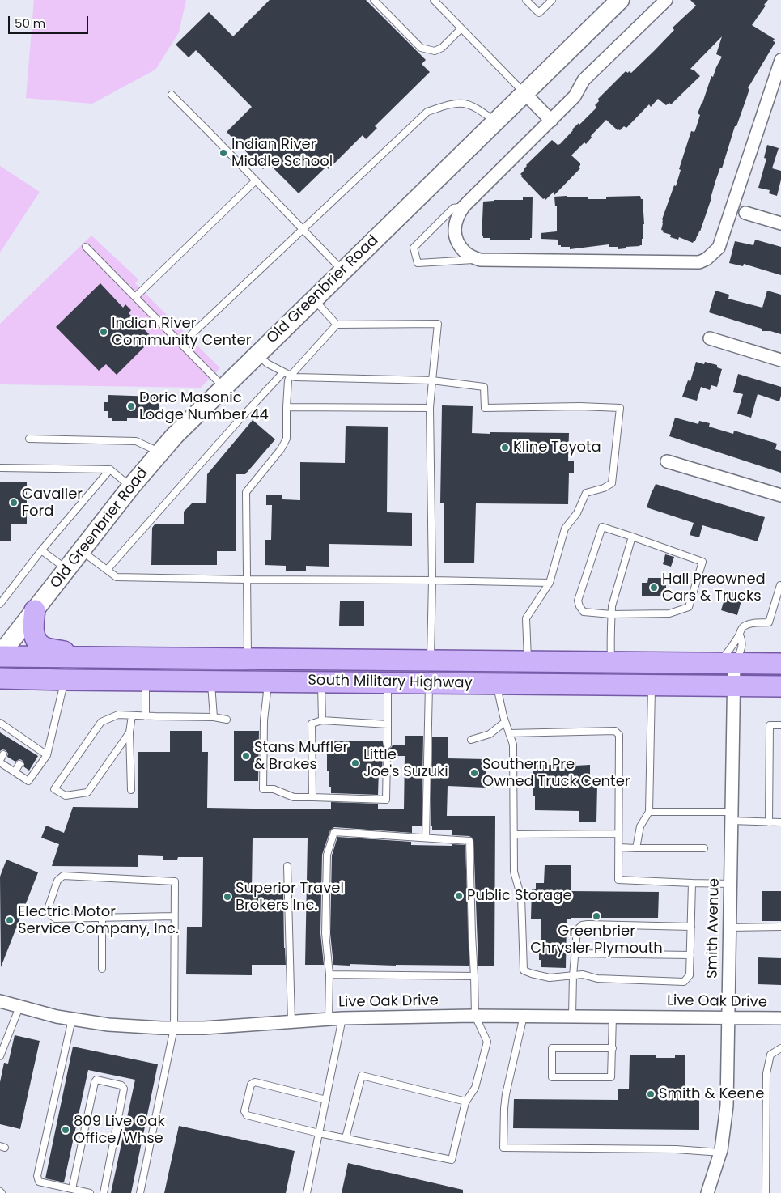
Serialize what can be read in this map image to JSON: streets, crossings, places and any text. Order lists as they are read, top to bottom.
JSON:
{
  "streets": {
    "main road": ["South Military Highway"],
    "street": ["Old Greenbrier Road", "Smith Avenue", "Live Oak Drive"]
  },
  "crossings": [
    ["Old Greenbrier Road", "South Military Highway"],
    ["South Military Highway", "Smith Avenue"],
    ["Smith Avenue", "Live Oak Drive"]
  ],
  "places": [
    "Indian River Middle School",
    "Indian River Community Center",
    "Doric Masonic Lodge Number 44",
    "Kline Toyota",
    "Cavalier Ford",
    "Hall Preowned Cars & Trucks",
    "Stans Muffler & Brakes",
    "Little Joe's Suzuki",
    "Southern Pre Owned Truck Center",
    "Public Storage",
    "Superior Travel Brokers Inc.",
    "Greenbrier Chrysler Plymouth",
    "Electric Motor Service Company, Inc.",
    "Smith & Keene",
    "809 Live Oak Office/Whse"
  ],
  "scale_bar": "50 m"
}
